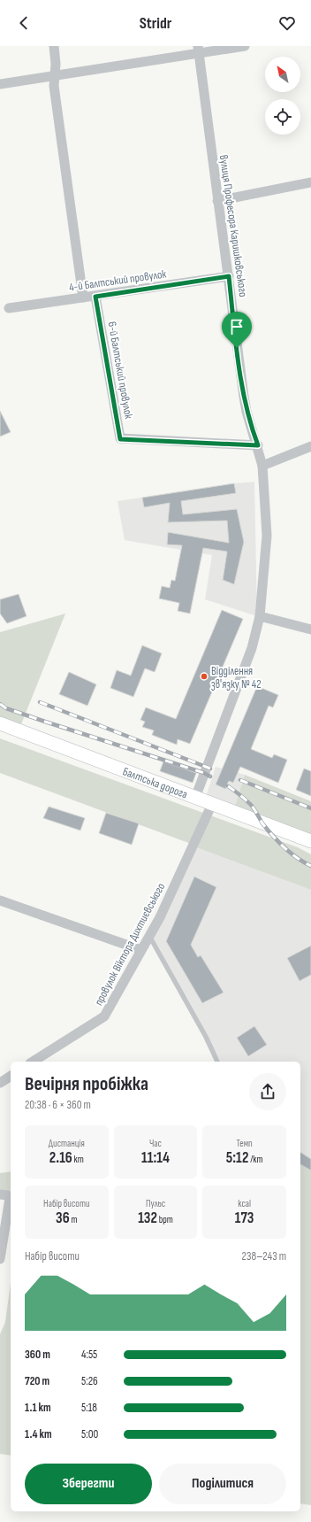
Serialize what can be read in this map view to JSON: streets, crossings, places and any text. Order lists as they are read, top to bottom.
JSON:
{
  "streets": {
    "main road": ["Балтська дорога"],
    "street": [
      "вулиця Професора Каришковського",
      "4-й Балтський провулок",
      "6-й Балтський провулок",
      "провулок Віктора Дихтиєвського"
    ]
  },
  "crossings": [
    ["вулиця Професора Каришковського", "4-й Балтський провулок"],
    ["вулиця Професора Каришковського", "6-й Балтський провулок"],
    ["вулиця Професора Каришковського", "Балтська дорога"],
    ["4-й Балтський провулок", "6-й Балтський провулок"],
    ["Балтська дорога", "провулок Віктора Дихтиєвського"]
  ],
  "places": ["Відділення зв'язку № 42"],
  "north": "top left",
  "page": {
    "header": "Stridr",
    "heading": ["Вечірня пробіжка", "20:38 · 6 × 360 m"],
    "stats": [
      ["Дистанція", "2.16 km"],
      ["Час", "11:14"],
      ["Темп", "5:12 /km"],
      ["Набір висоти", "36 m"],
      ["Пульс", "132 bpm"],
      ["kcal", "173"]
    ],
    "chart": ["Набір висоти", "238–243 m"],
    "list": [
      {
        "name": "360 m",
        "note": "4:55"
      },
      {
        "name": "720 m",
        "note": "5:26"
      },
      {
        "name": "1.1 km",
        "note": "5:18"
      },
      {
        "name": "1.4 km",
        "note": "5:00"
      }
    ],
    "buttons": ["Зберегти", "Поділитися"]
  }
}
